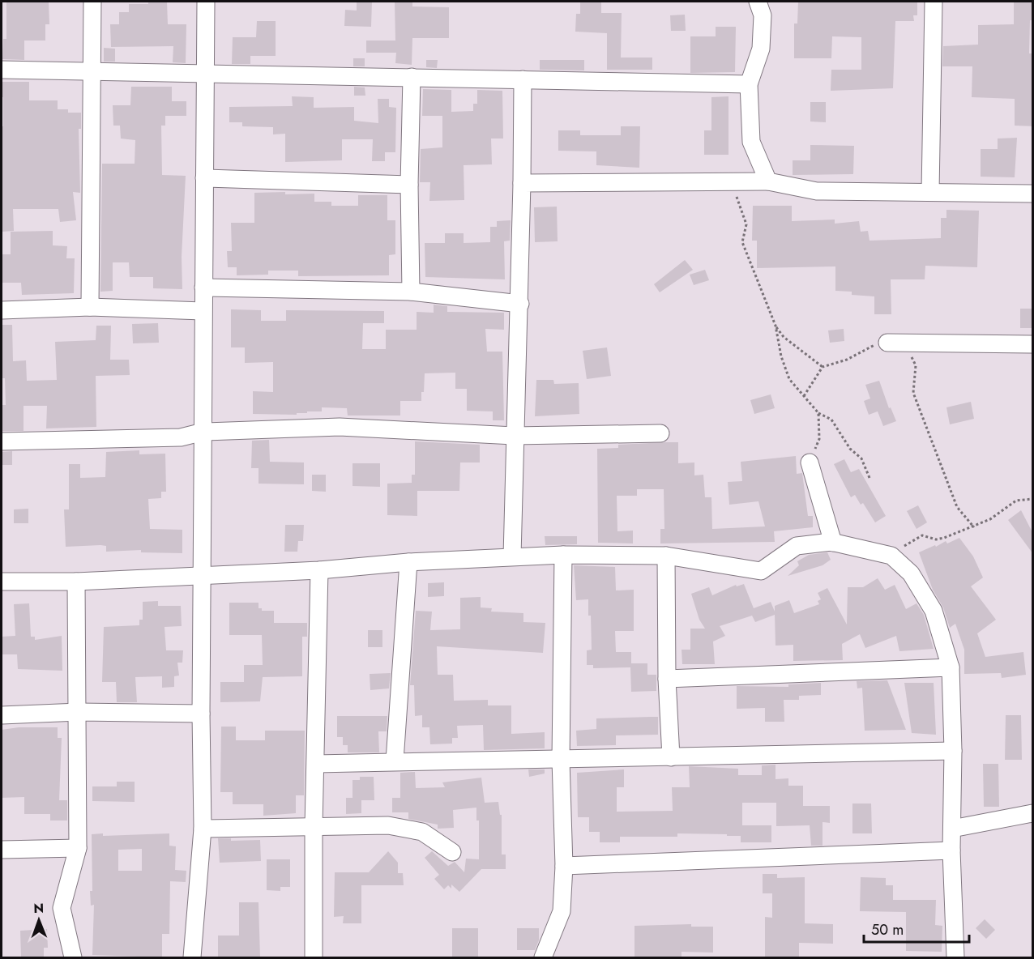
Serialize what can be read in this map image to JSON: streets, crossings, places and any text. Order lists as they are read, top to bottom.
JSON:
{
  "scale_bar": "50 m",
  "north": "top"
}
